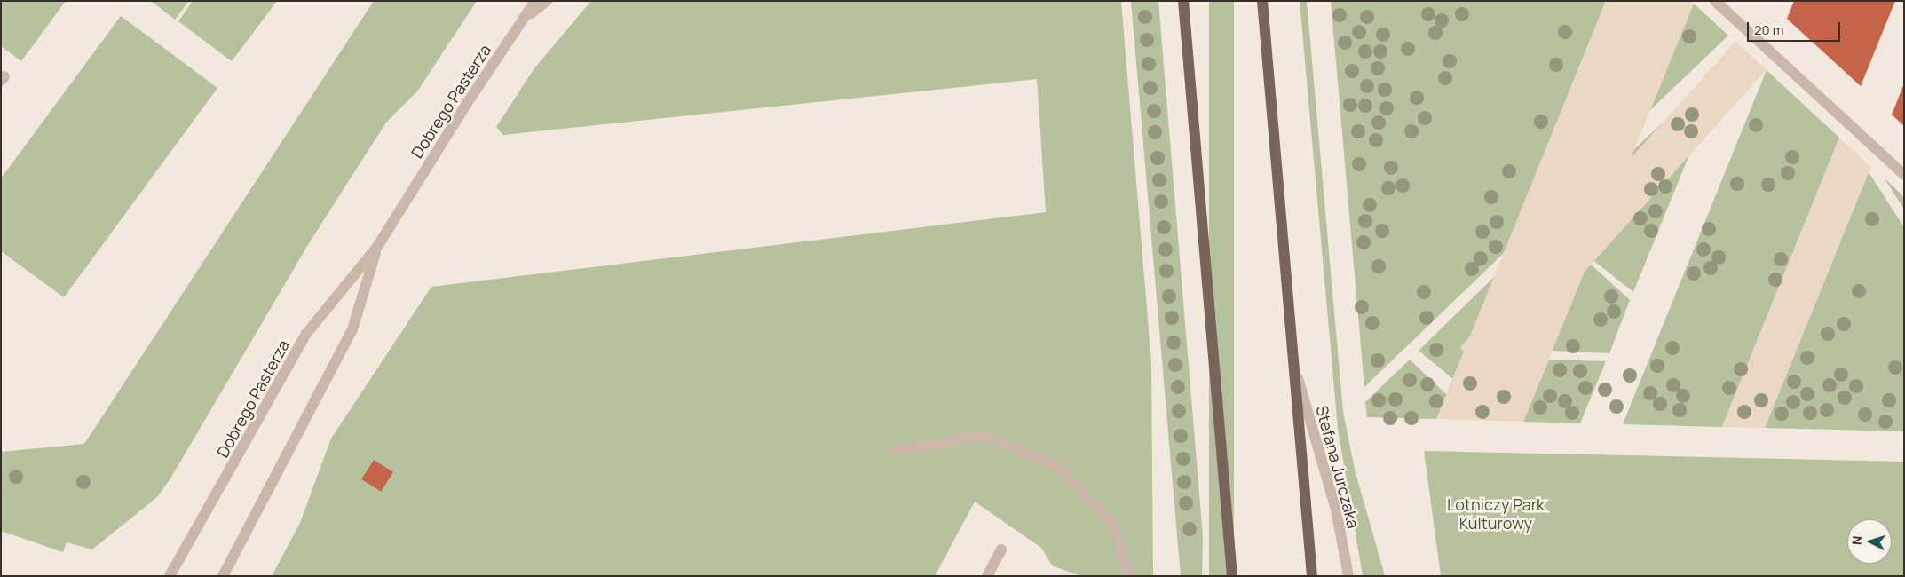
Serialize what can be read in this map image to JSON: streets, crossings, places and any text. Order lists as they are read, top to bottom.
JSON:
{
  "streets": {
    "street": ["Dobrego Pasterza", "Stefana Jurczaka"]
  },
  "parks": ["Lotniczy Park Kulturowy"],
  "scale_bar": "20 m",
  "north": "left"
}
